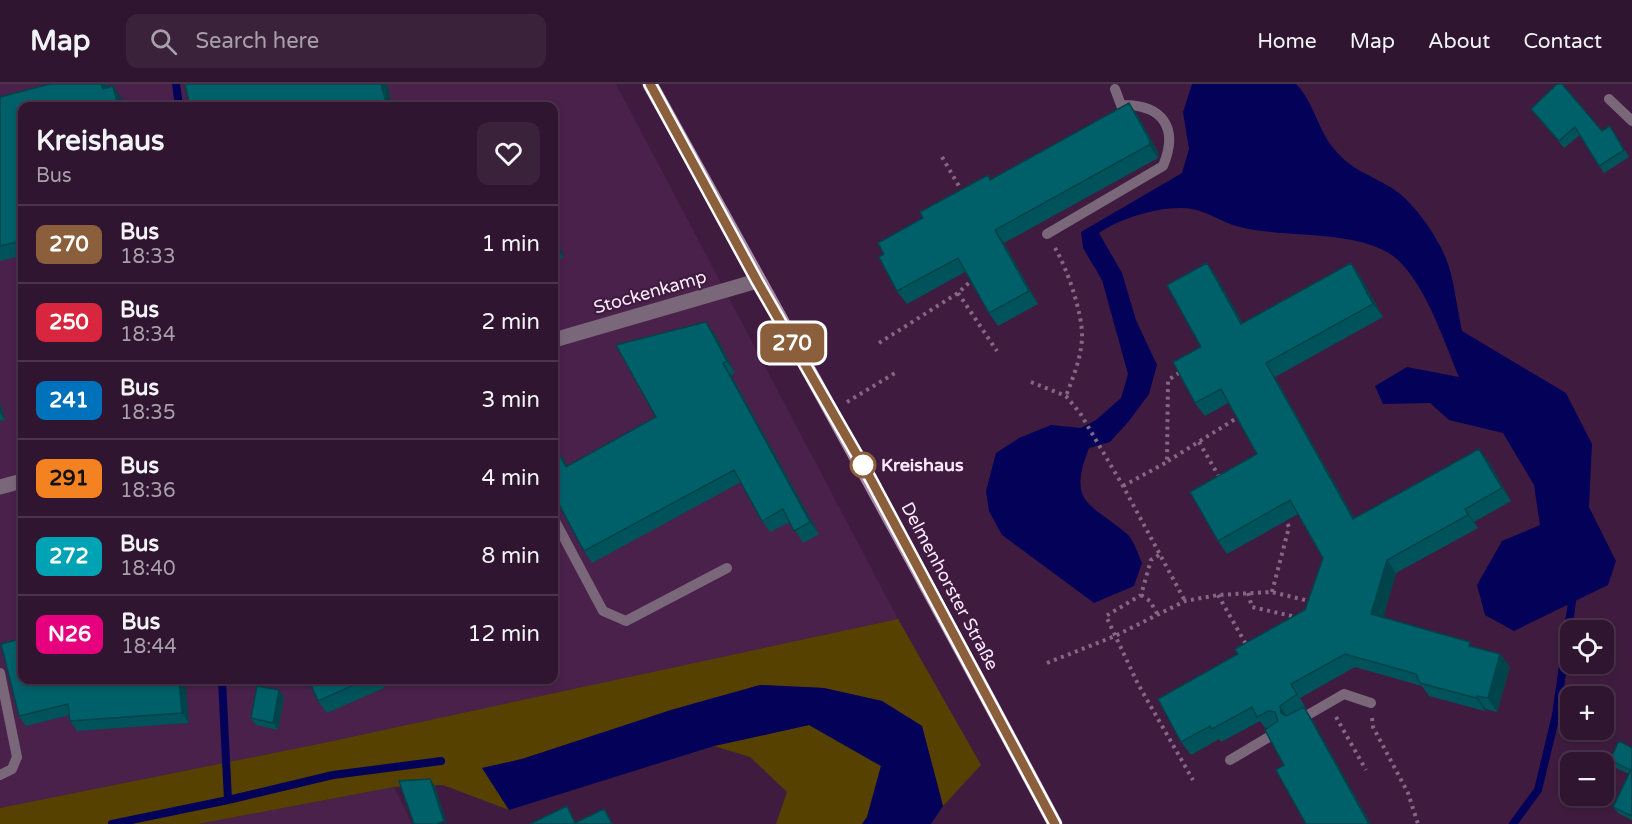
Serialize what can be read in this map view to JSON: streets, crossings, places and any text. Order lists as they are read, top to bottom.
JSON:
{
  "streets": {
    "main road": ["Delmenhorster Straße"],
    "street": ["Stockenkamp"]
  },
  "crossings": [
    ["Stockenkamp", "Delmenhorster Straße"]
  ],
  "places": ["Kreishaus"],
  "lines": ["bus line 270"],
  "page": {
    "header": "Map",
    "search": "Search here",
    "nav": [
      "Home",
      "Map",
      "About",
      "Contact"
    ],
    "on_map": "270",
    "heading": ["Kreishaus", "Bus"],
    "list": [
      {
        "mark": "270",
        "name": "Bus",
        "note": "18:33",
        "value": "1 min"
      },
      {
        "mark": "250",
        "name": "Bus",
        "note": "18:34",
        "value": "2 min"
      },
      {
        "mark": "241",
        "name": "Bus",
        "note": "18:35",
        "value": "3 min"
      },
      {
        "mark": "291",
        "name": "Bus",
        "note": "18:36",
        "value": "4 min"
      },
      {
        "mark": "272",
        "name": "Bus",
        "note": "18:40",
        "value": "8 min"
      },
      {
        "mark": "N26",
        "name": "Bus",
        "note": "18:44",
        "value": "12 min"
      }
    ],
    "map_buttons": ["+", "−"]
  }
}
